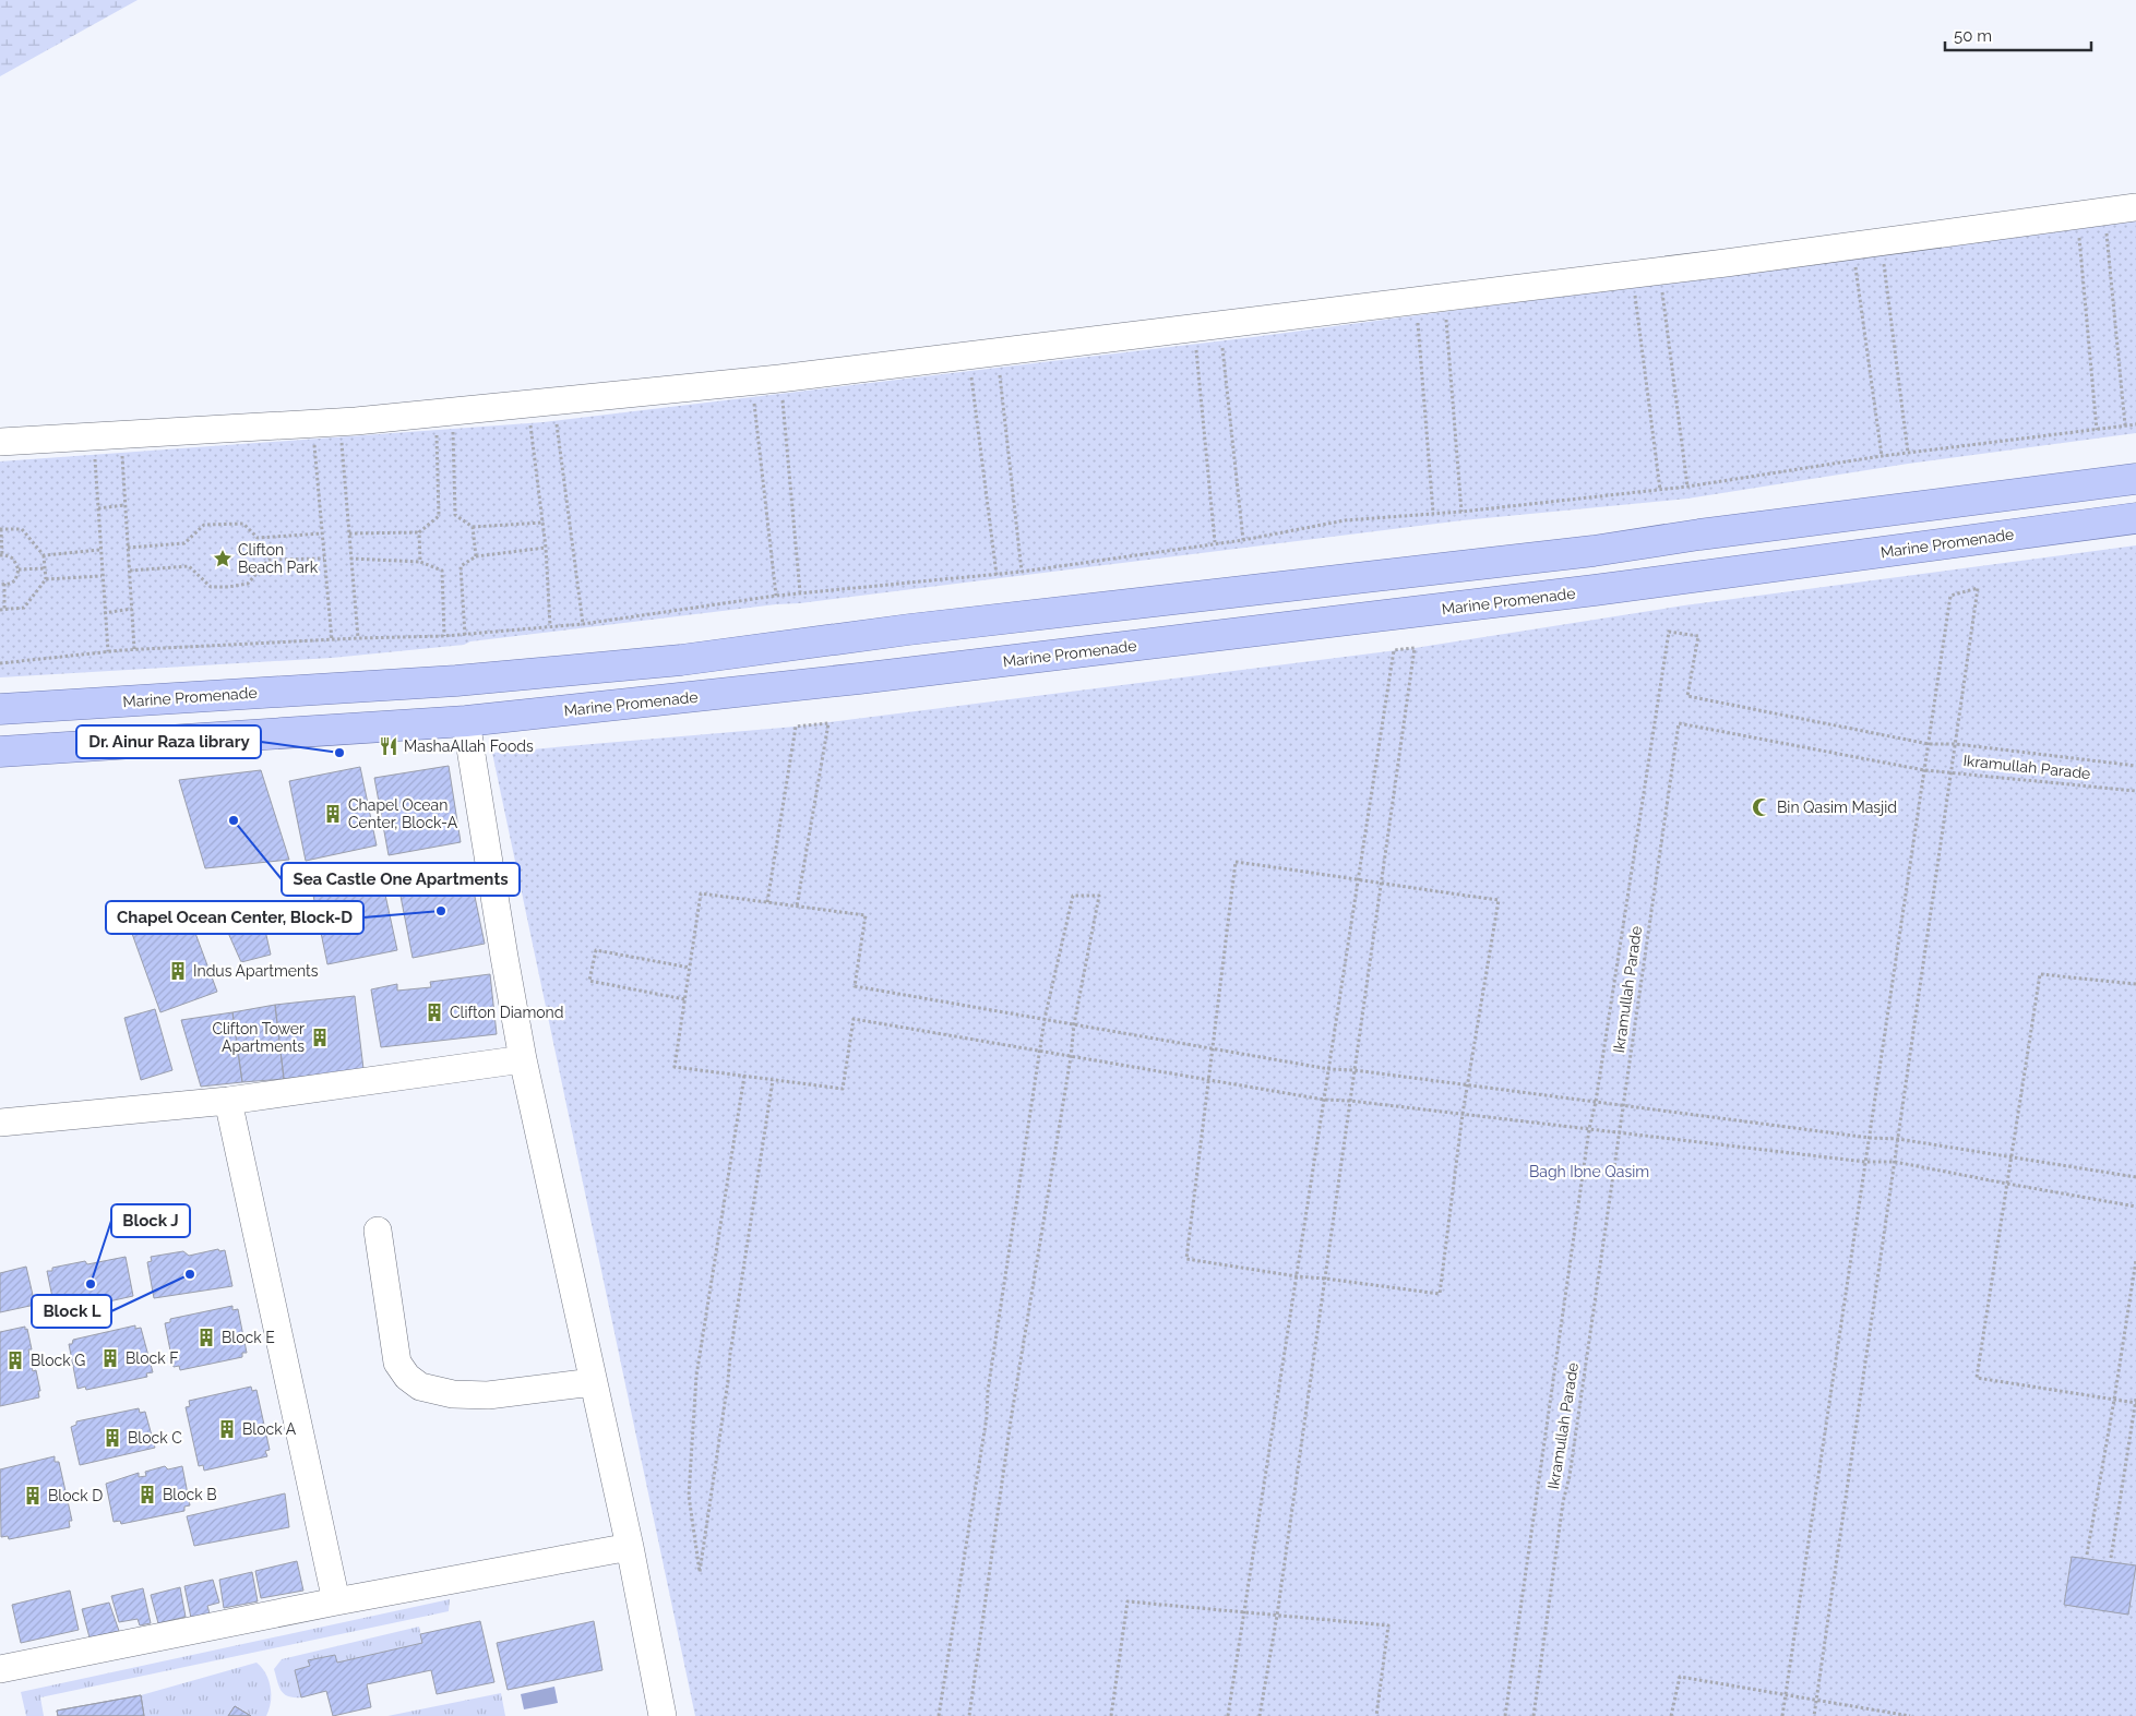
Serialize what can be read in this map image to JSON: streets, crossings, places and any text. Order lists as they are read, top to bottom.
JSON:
{
  "streets": {
    "main road": ["Marine Promenade"],
    "path": ["Ikramullah Parade"]
  },
  "parks": ["Bagh Ibne Qasim"],
  "places": {
    "place": ["Clifton Beach Park"],
    "restaurant": ["MashaAllah Foods"],
    "other": [
      "Dr. Ainur Raza library",
      "Sea Castle One Apartments",
      "Chapel Ocean Center, Block-D",
      "Block L",
      "Block J"
    ],
    "mosque": ["Bin Qasim Masjid"],
    "building": [
      "Chapel Ocean Center, Block-A",
      "Indus Apartments",
      "Clifton Diamond",
      "Clifton Tower Apartments",
      "Block E",
      "Block F",
      "Block G",
      "Block A",
      "Block C",
      "Block B",
      "Block D"
    ]
  },
  "scale_bar": "50 m"
}
